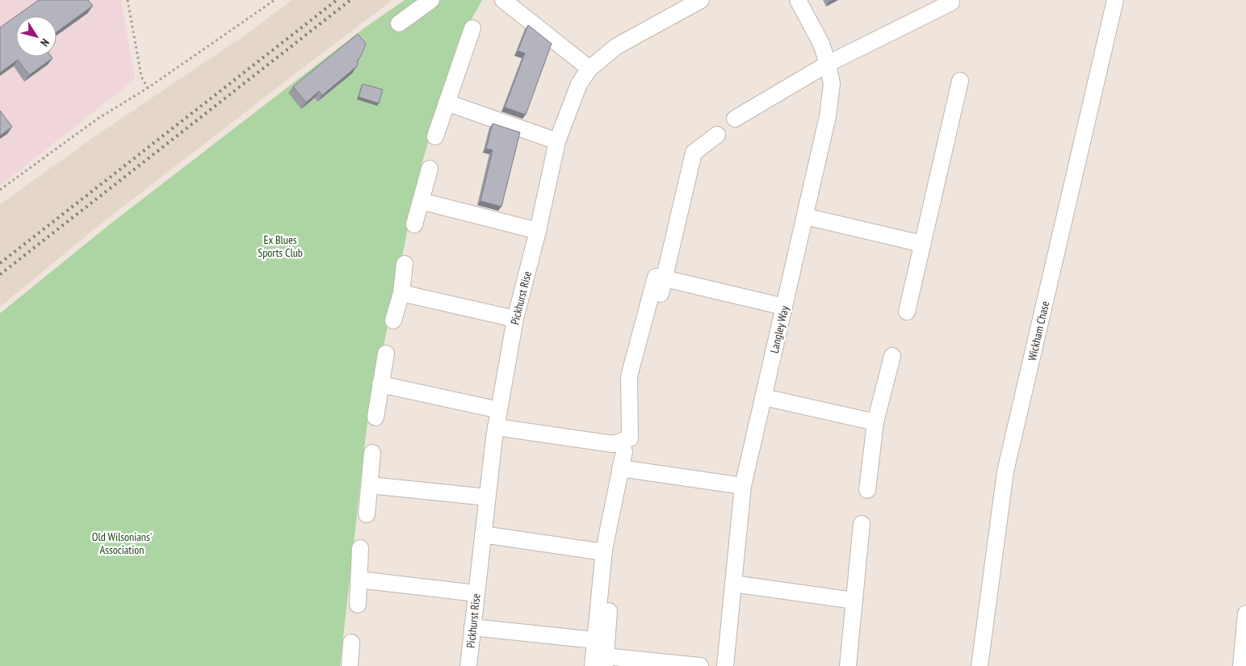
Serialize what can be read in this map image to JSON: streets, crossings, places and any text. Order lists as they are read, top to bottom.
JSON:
{
  "streets": {
    "street": ["Pickhurst Rise", "Langley Way", "Wickham Chase"]
  },
  "parks": ["Ex Blues Sports Club", "Old Wilsonians' Association"],
  "north": "bottom right"
}
